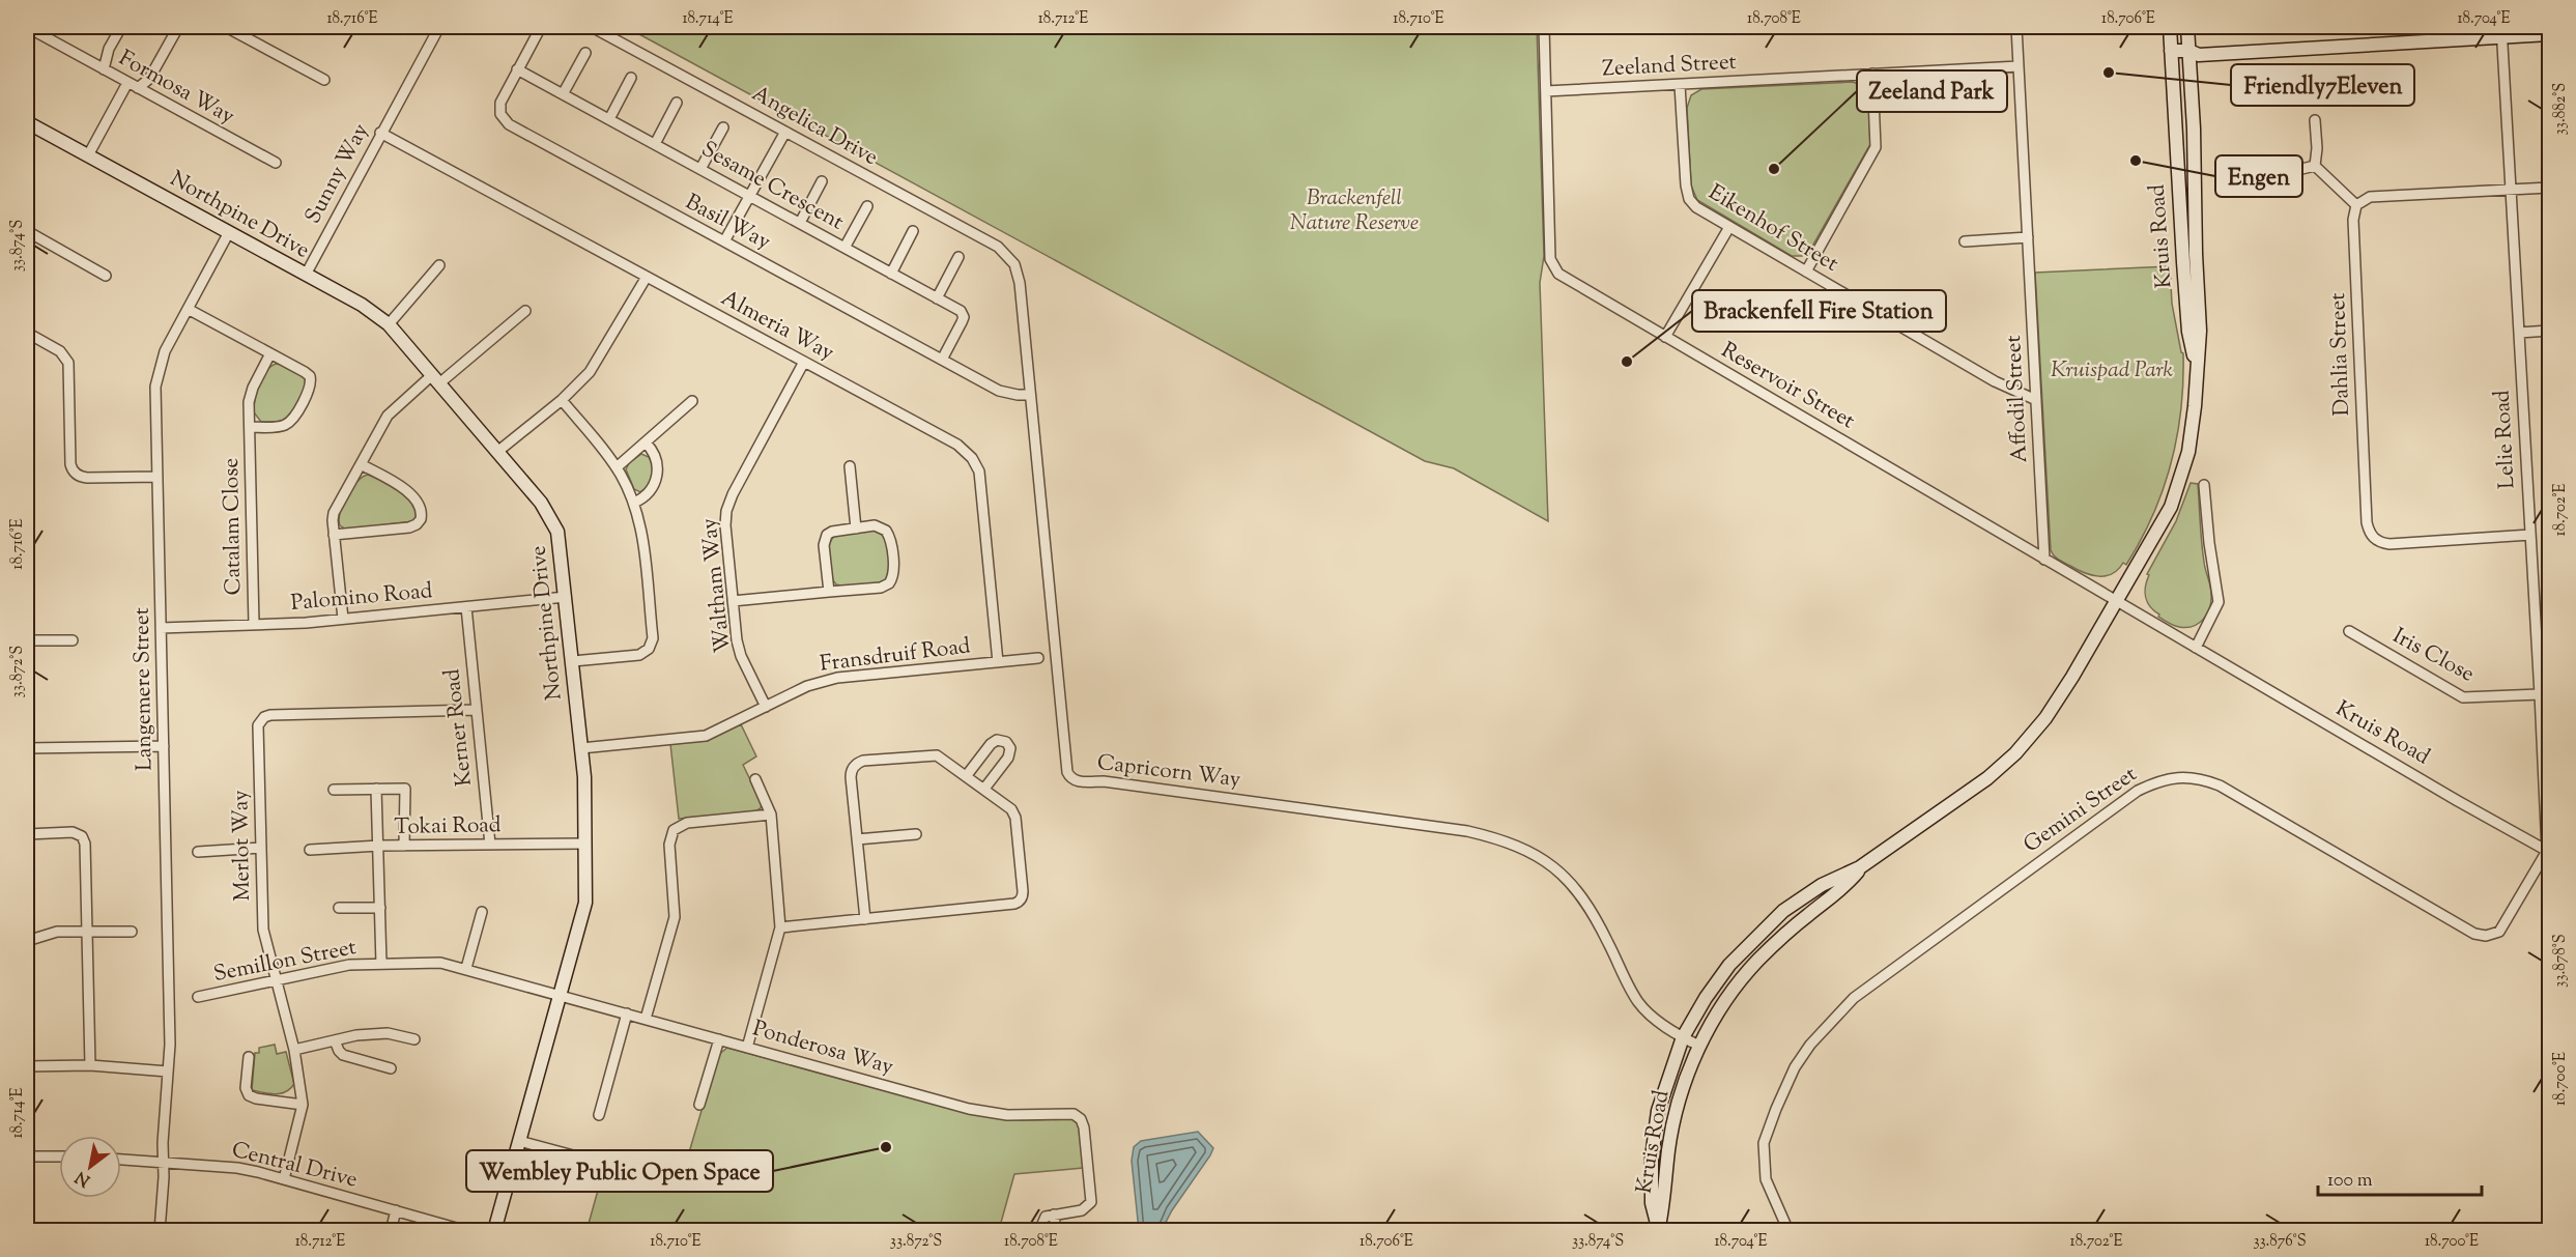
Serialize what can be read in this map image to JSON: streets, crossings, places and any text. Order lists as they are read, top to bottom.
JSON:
{
  "streets": {
    "street": [
      "Zeeland Street",
      "Formosa Way",
      "Angelica Drive",
      "Sunny Way",
      "Sesame Crescent",
      "Northpine Drive",
      "Basil Way",
      "Eikenhof Street",
      "Kruis Road",
      "Almeria Way",
      "Dahlia Street",
      "Reservoir Street",
      "Affodil Street",
      "Lelie Road",
      "Catalam Close",
      "Waltham Way",
      "Palomino Road",
      "Fransdruif Road",
      "Iris Close",
      "Langemere Street",
      "Kerner Road",
      "Capricorn Way",
      "Gemini Street",
      "Tokai Road",
      "Merlot Way",
      "Semillon Street",
      "Ponderosa Way",
      "Central Drive"
    ]
  },
  "crossings": [
    ["Zeeland Street", "Eikenhof Street"],
    ["Zeeland Street", "Reservoir Street"],
    ["Zeeland Street", "Affodil Street"],
    ["Angelica Drive", "Capricorn Way"],
    ["Sunny Way", "Northpine Drive"],
    ["Sunny Way", "Almeria Way"],
    ["Sesame Crescent", "Basil Way"],
    ["Northpine Drive", "Palomino Road"],
    ["Northpine Drive", "Fransdruif Road"],
    ["Northpine Drive", "Langemere Street"],
    ["Northpine Drive", "Tokai Road"],
    ["Northpine Drive", "Semillon Street"],
    ["Northpine Drive", "Ponderosa Way"],
    ["Basil Way", "Capricorn Way"],
    ["Eikenhof Street", "Affodil Street"],
    ["Kruis Road", "Reservoir Street"],
    ["Kruis Road", "Lelie Road"],
    ["Kruis Road", "Capricorn Way"],
    ["Kruis Road", "Gemini Street"],
    ["Almeria Way", "Waltham Way"],
    ["Almeria Way", "Fransdruif Road"],
    ["Dahlia Street", "Lelie Road"],
    ["Reservoir Street", "Affodil Street"],
    ["Lelie Road", "Iris Close"],
    ["Lelie Road", "Gemini Street"],
    ["Catalam Close", "Palomino Road"],
    ["Catalam Close", "Langemere Street"],
    ["Waltham Way", "Fransdruif Road"],
    ["Palomino Road", "Langemere Street"],
    ["Palomino Road", "Kerner Road"],
    ["Langemere Street", "Central Drive"],
    ["Kerner Road", "Tokai Road"],
    ["Kerner Road", "Merlot Way"],
    ["Merlot Way", "Semillon Street"],
    ["Merlot Way", "Central Drive"],
    ["Semillon Street", "Ponderosa Way"]
  ],
  "parks": ["Brackenfell Nature Reserve", "Kruispad Park"],
  "places": [
    "Friendly7Eleven",
    "Engen",
    "Zeeland Park",
    "Brackenfell Fire Station",
    "Wembley Public Open Space"
  ],
  "scale_bar": "100 m",
  "north": "bottom left",
  "coordinates": [
    "18.716°E",
    "18.714°E",
    "18.712°E",
    "18.710°E",
    "18.708°E",
    "18.706°E",
    "18.704°E",
    "33.882°S",
    "33.874°S",
    "18.702°E",
    "33.872°S",
    "33.878°S",
    "18.700°E",
    "33.876°S"
  ]
}
